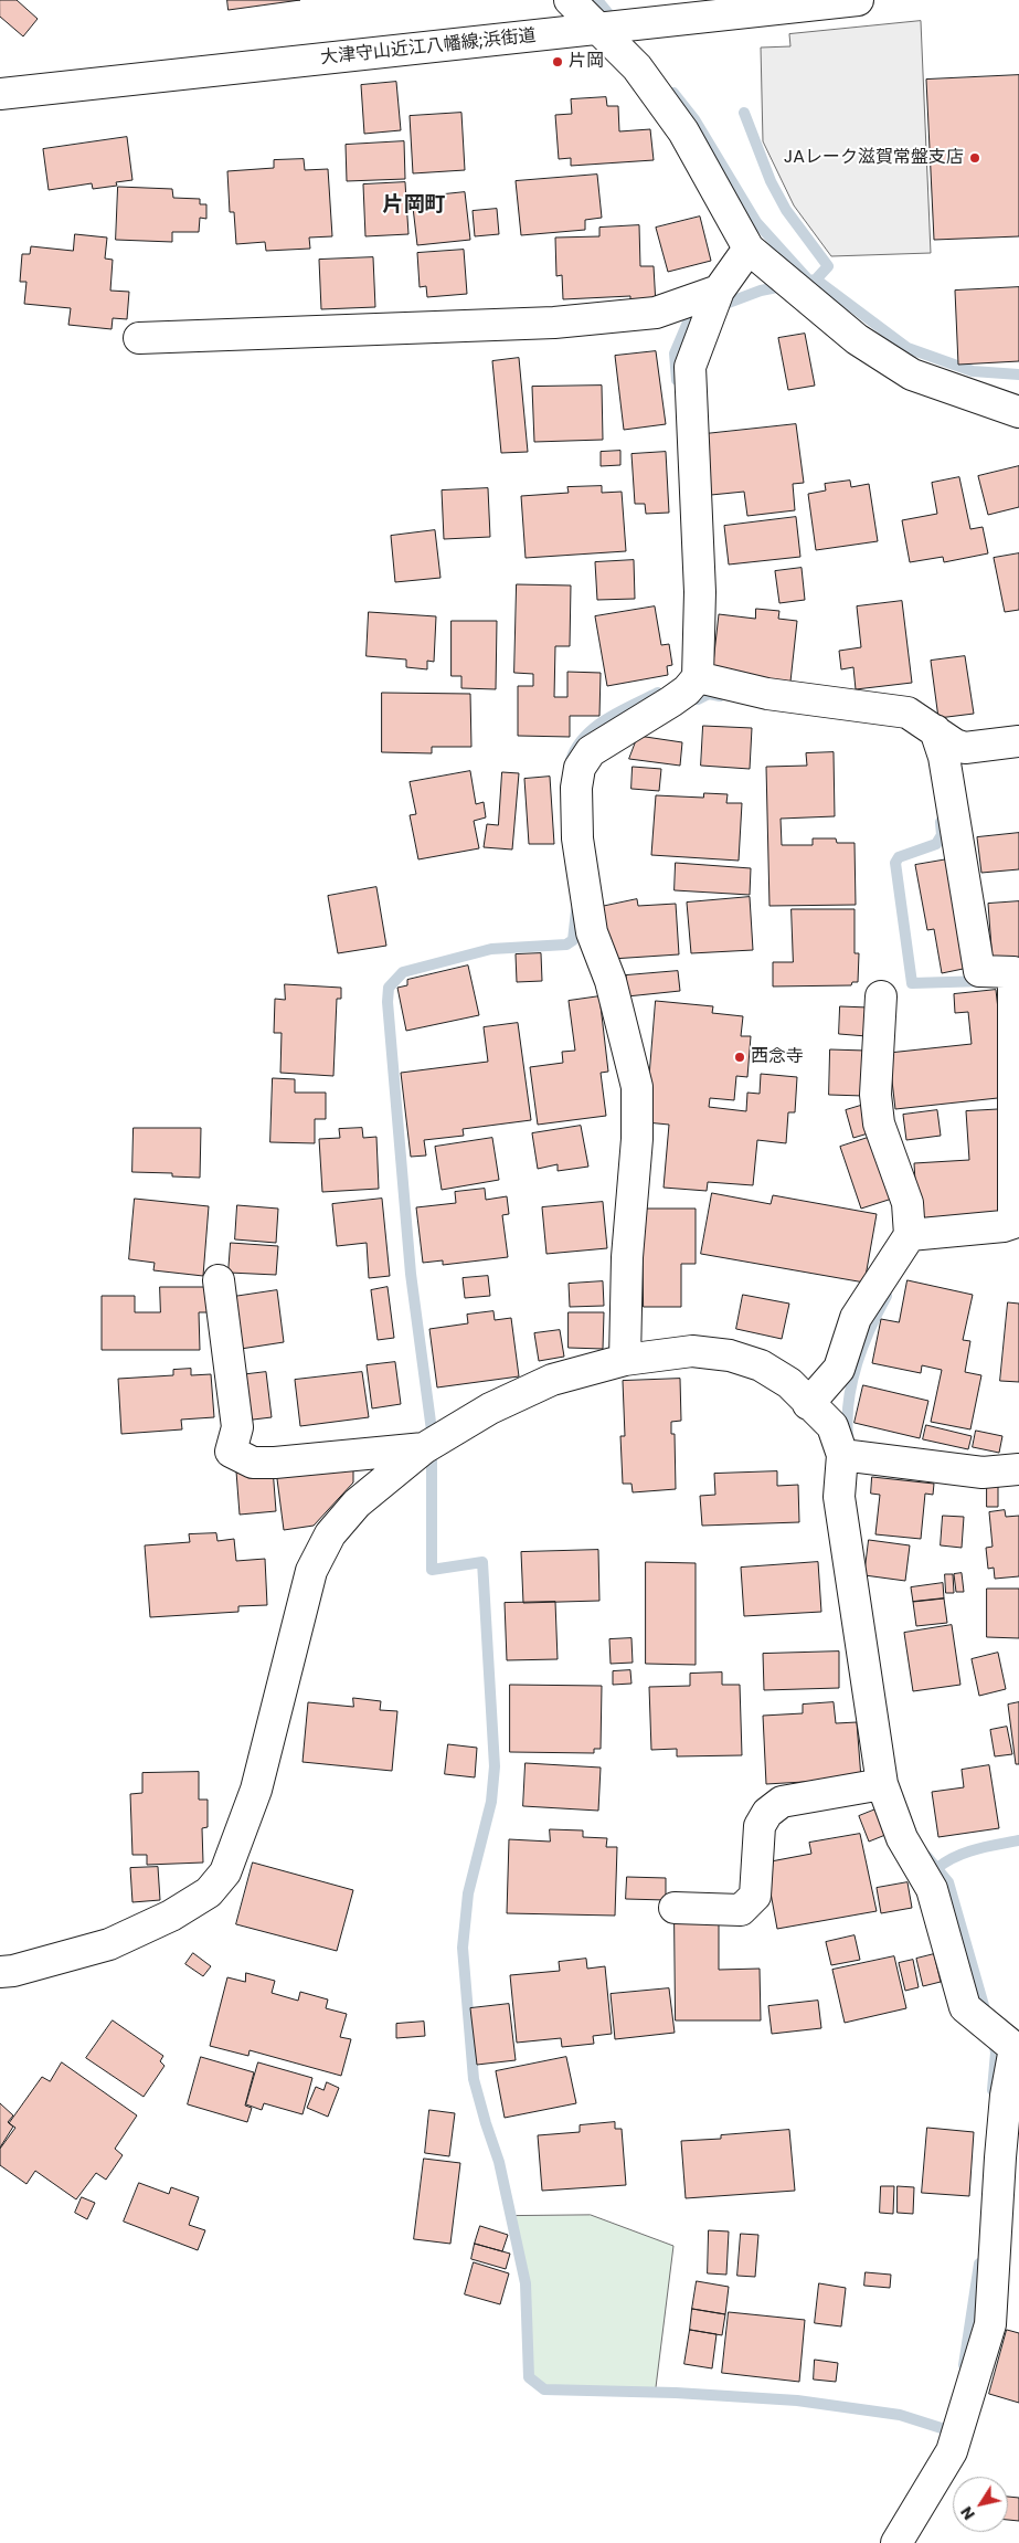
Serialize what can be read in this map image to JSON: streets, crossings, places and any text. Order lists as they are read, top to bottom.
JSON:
{
  "streets": {
    "street": ["大津守山近江八幡線;浜街道"]
  },
  "districts": ["片岡町"],
  "places": ["片岡", "JAレーク滋賀常盤支店", "西念寺"],
  "north": "bottom left"
}
